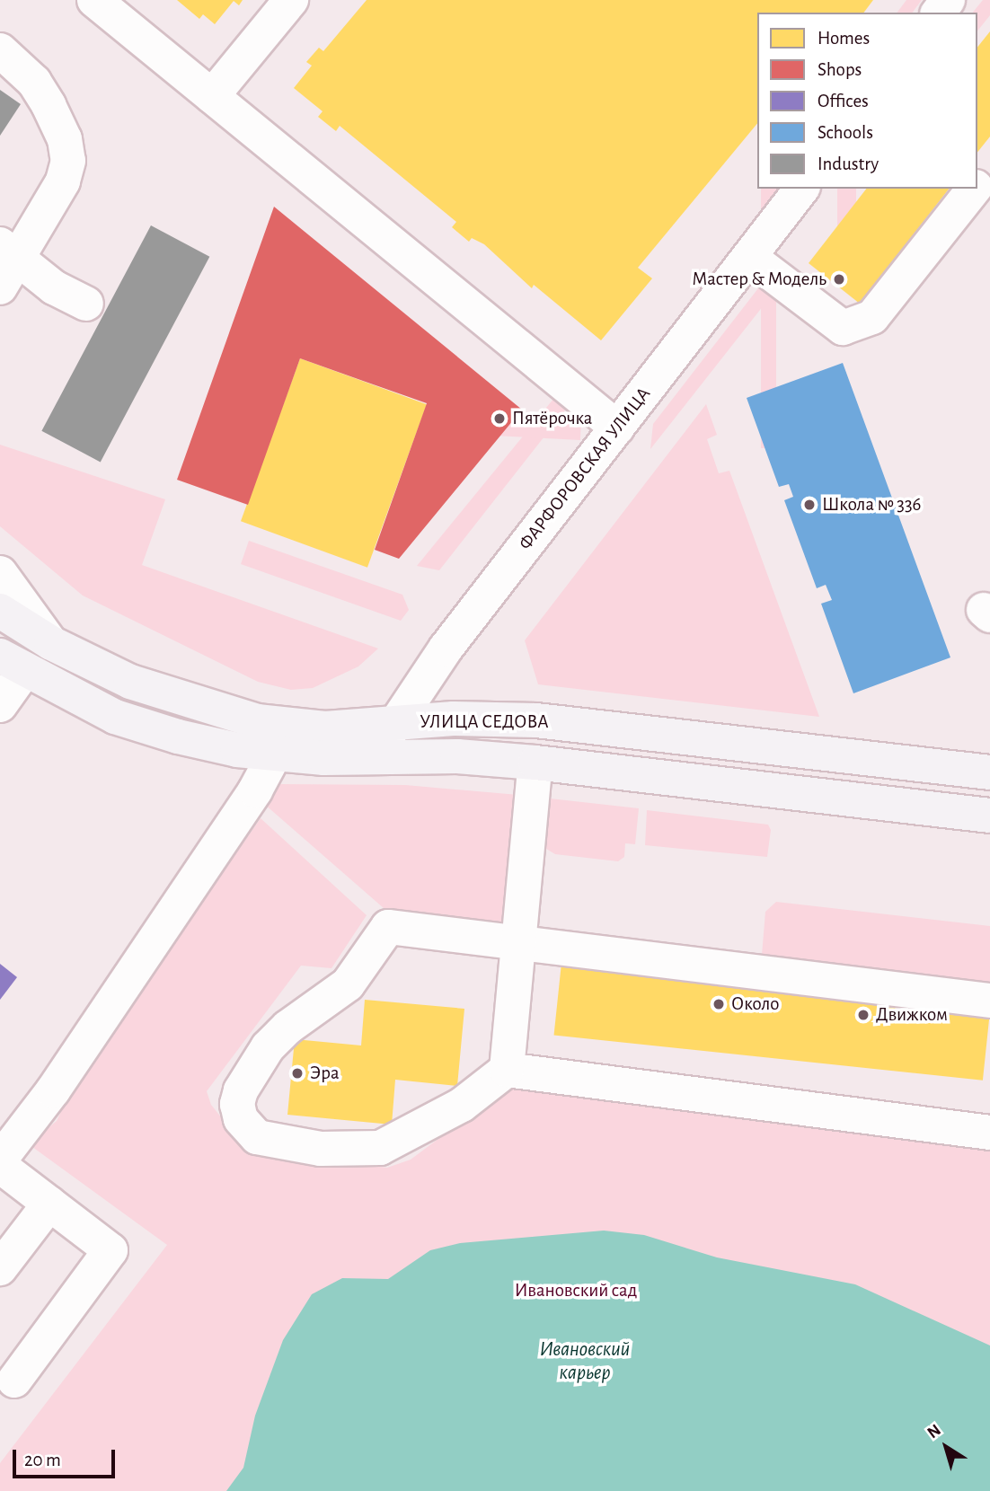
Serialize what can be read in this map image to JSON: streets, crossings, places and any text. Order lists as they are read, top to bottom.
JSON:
{
  "streets": {
    "main road": ["УЛИЦА СЕДОВА"],
    "street": ["ФАРФОРОВСКАЯ УЛИЦА"]
  },
  "crossings": [
    ["ФАРФОРОВСКАЯ УЛИЦА", "УЛИЦА СЕДОВА"]
  ],
  "water": ["Ивановский карьер"],
  "parks": ["Ивановский сад"],
  "places": [
    "Мастер & Модель",
    "Пятёрочка",
    "Школа № 336",
    "Около",
    "Движком",
    "Эра"
  ],
  "legend": [
    "Homes",
    "Shops",
    "Offices",
    "Schools",
    "Industry"
  ],
  "scale_bar": "20 m",
  "north": "top left"
}
